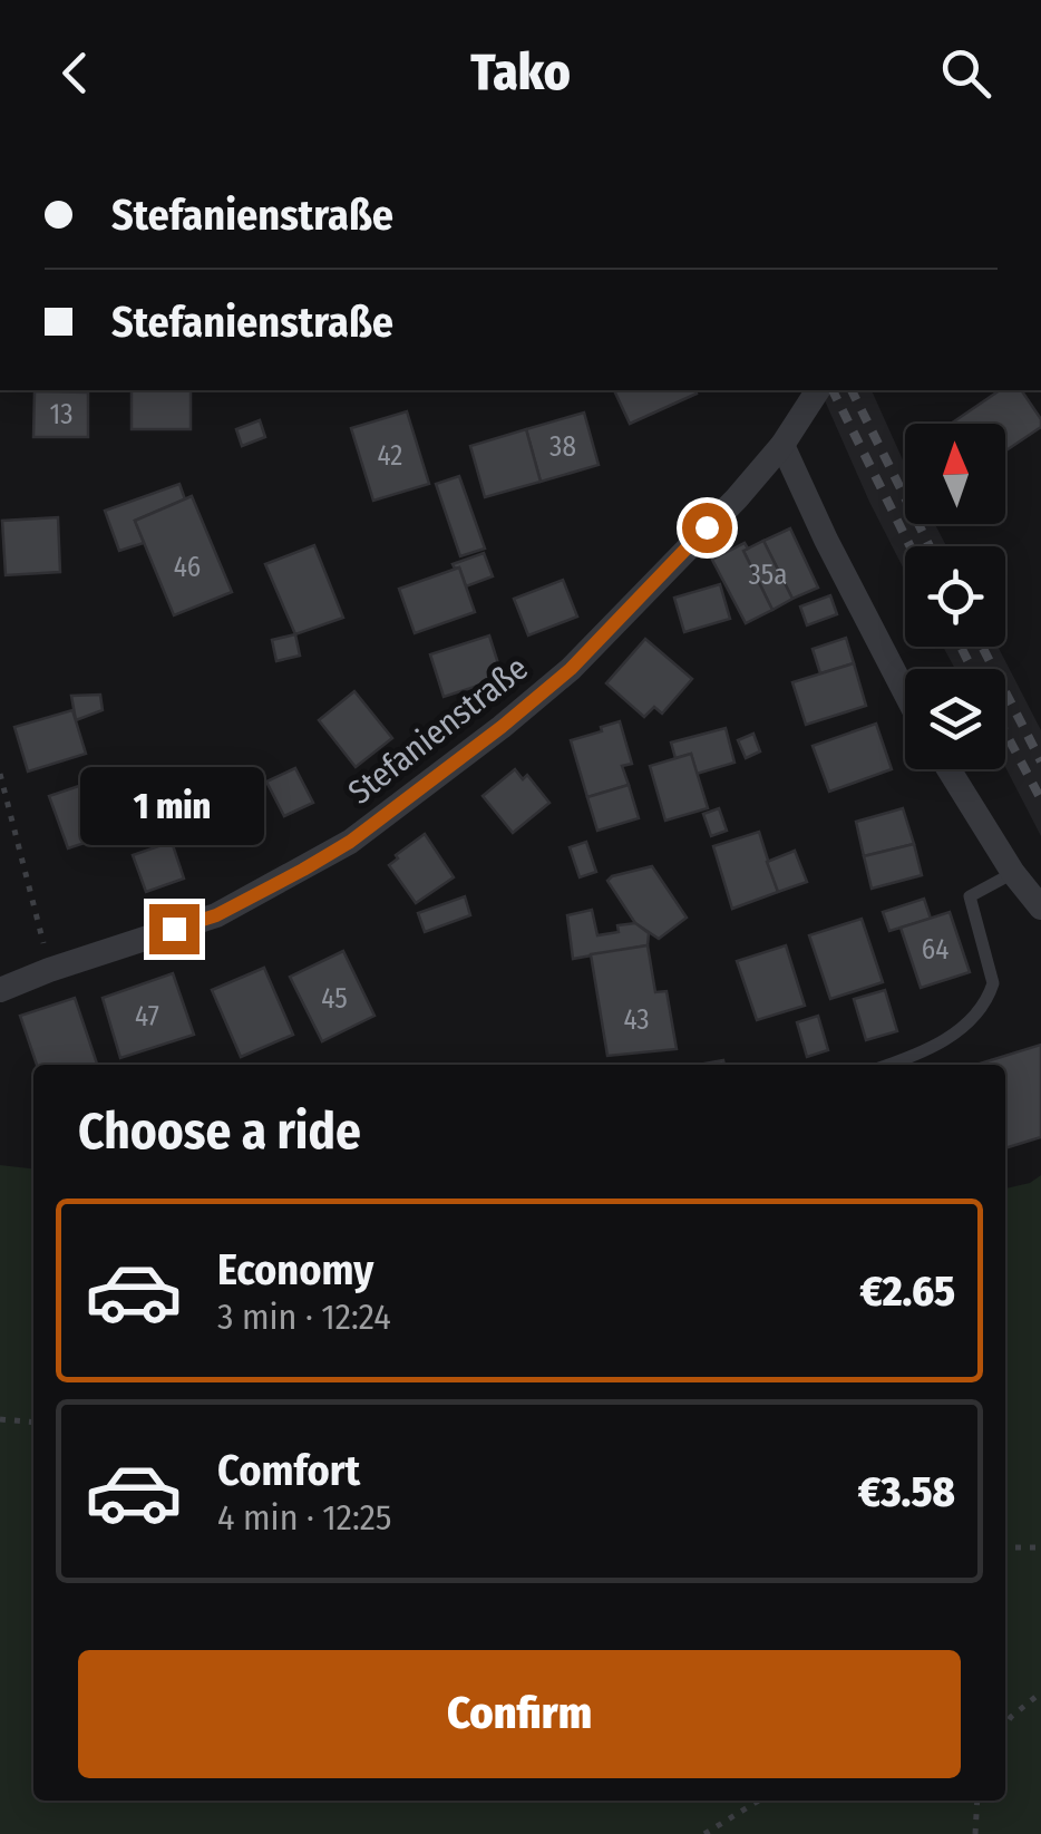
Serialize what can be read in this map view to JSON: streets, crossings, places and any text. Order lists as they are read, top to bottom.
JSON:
{
  "streets": {
    "street": ["Stefanienstraße"]
  },
  "house_numbers": [
    "13",
    "38",
    "42",
    "46",
    "35a",
    "64",
    "45",
    "47",
    "43"
  ],
  "north": "top",
  "page": {
    "header": "Tako",
    "banner": ["Stefanienstraße", "Stefanienstraße"],
    "bubble": "1 min",
    "heading": "Choose a ride",
    "list": [
      {
        "name": "Economy",
        "note": "3 min · 12:24",
        "value": "€2.65"
      },
      {
        "name": "Comfort",
        "note": "4 min · 12:25",
        "value": "€3.58"
      }
    ],
    "buttons": "Confirm"
  }
}
